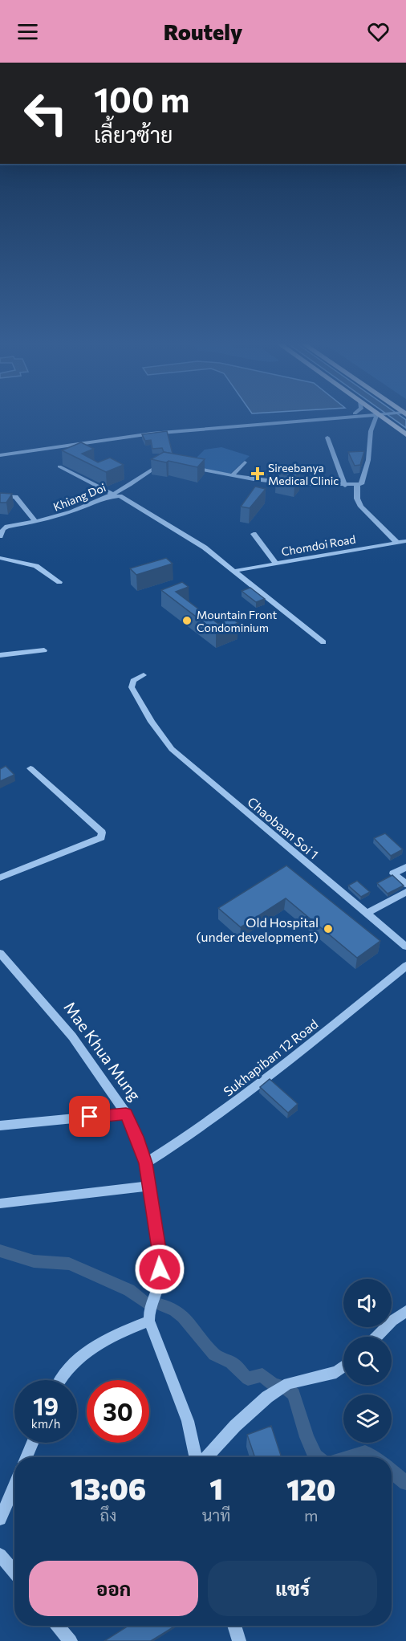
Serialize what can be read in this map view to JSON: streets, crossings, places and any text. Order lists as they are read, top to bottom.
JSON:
{
  "streets": {
    "street": [
      "Khiang Doi",
      "Chomdoi Road",
      "Chaobaan Soi 1",
      "Mae Khua Mung",
      "Sukhapiban 12 Road"
    ]
  },
  "crossings": [
    ["Mae Khua Mung", "Sukhapiban 12 Road"]
  ],
  "places": {
    "health": ["Sireebanya Medical Clinic"],
    "other": ["Mountain Front Condominium", "Old Hospital (under development)"]
  },
  "page": {
    "header": "Routely",
    "turn": ["100 m", "เลี้ยวซ้าย"],
    "speed": "19 km/h",
    "limit": "30",
    "eta": [
      "13:06",
      "ถึง",
      "1",
      "นาที",
      "120",
      "m"
    ],
    "buttons": ["ออก", "แชร์"]
  }
}
